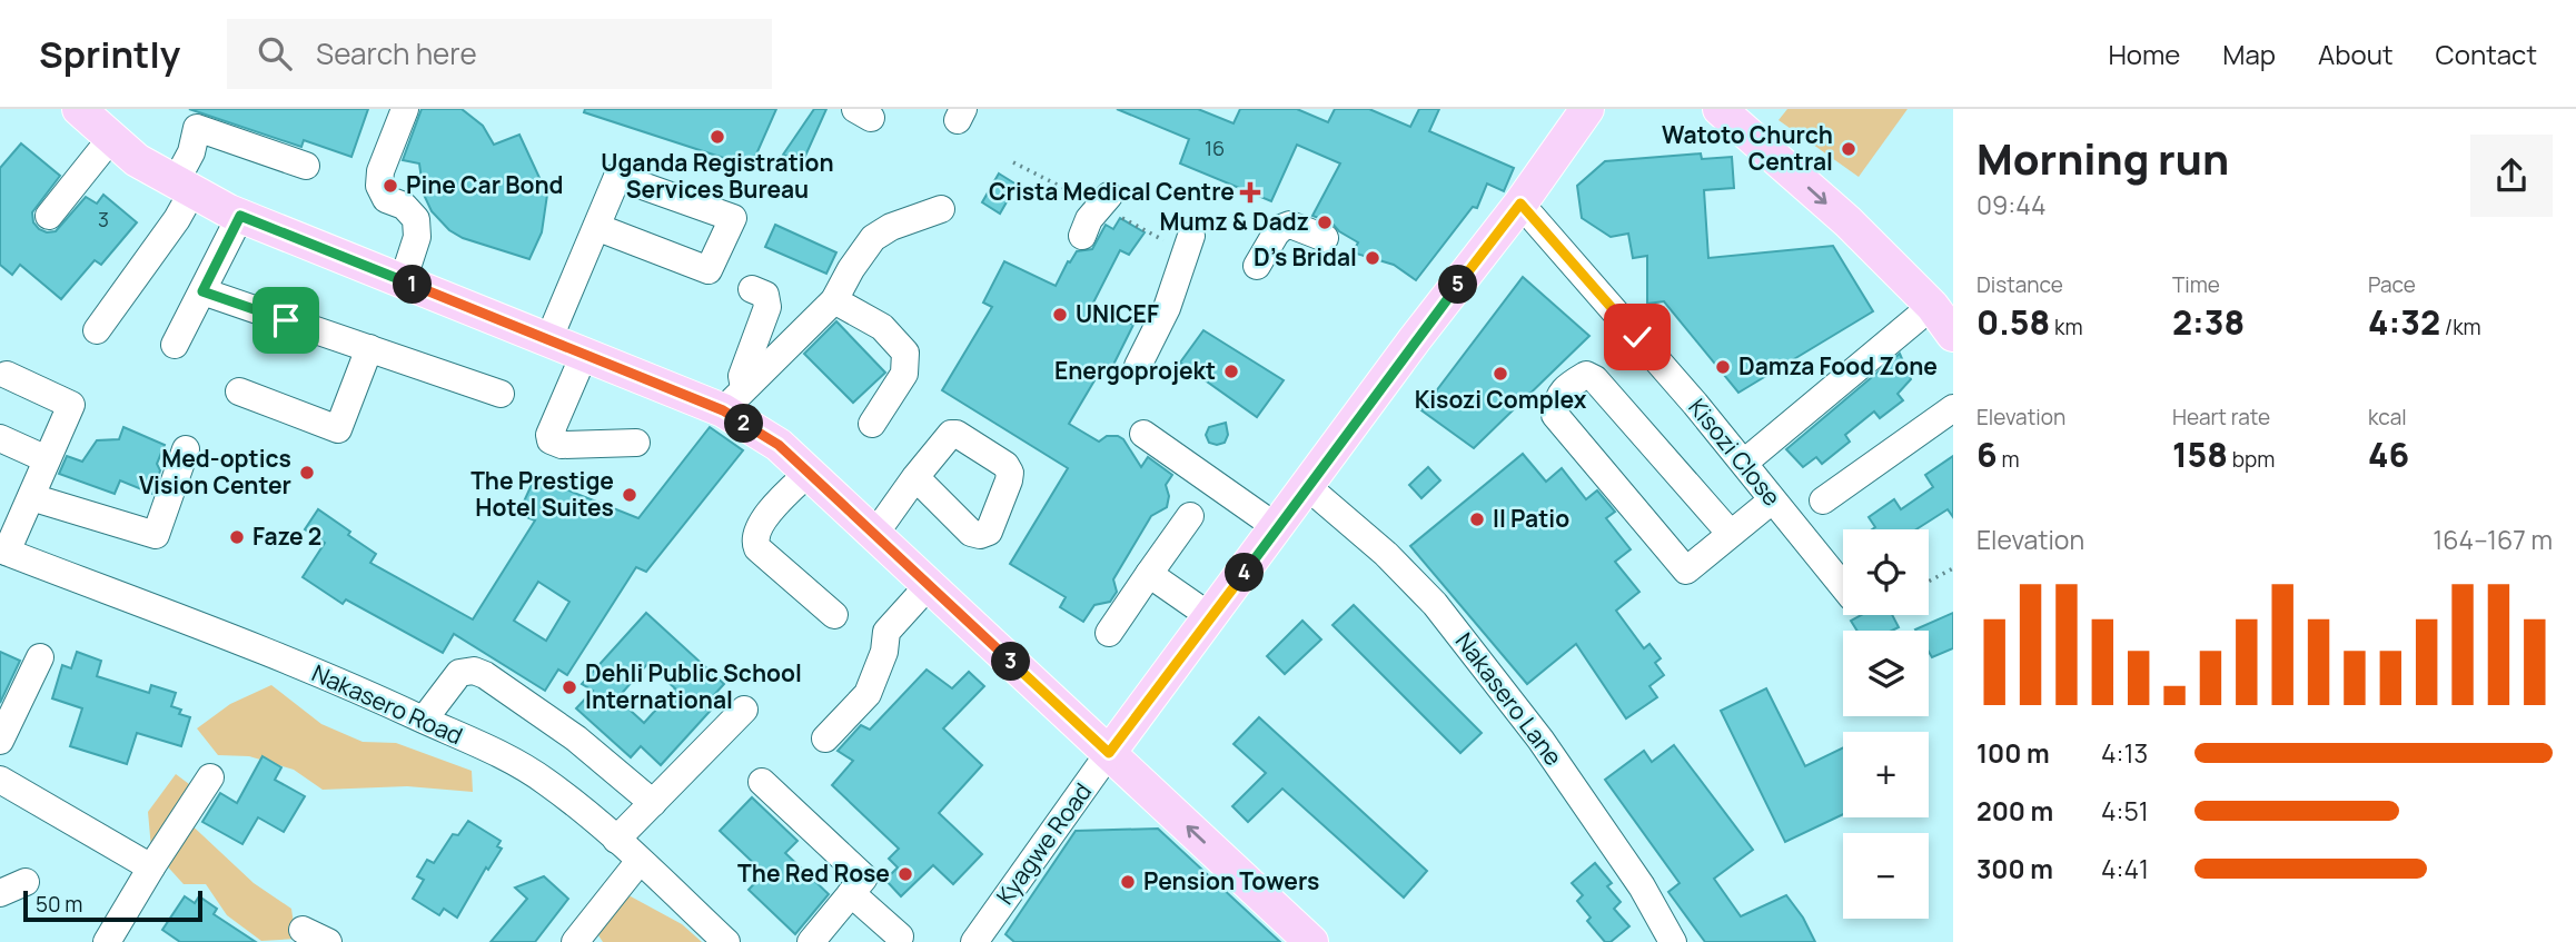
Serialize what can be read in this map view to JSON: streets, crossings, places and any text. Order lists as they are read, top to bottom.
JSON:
{
  "streets": {
    "main road": ["Kyagwe Road"],
    "street": ["Kisozi Close", "Nakasero Lane", "Nakasero Road"]
  },
  "crossings": [
    ["Kisozi Close", "Kyagwe Road"],
    ["Nakasero Lane", "Kyagwe Road"]
  ],
  "places": {
    "other": [
      "Uganda Registration Services Bureau",
      "Watoto Church Central",
      "Pine Car Bond",
      "Mumz & Dadz",
      "D's Bridal",
      "UNICEF",
      "Damza Food Zone",
      "Energoprojekt",
      "Kisozi Complex",
      "Med-optics Vision Center",
      "The Prestige Hotel Suites",
      "Il Patio",
      "Faze 2",
      "Dehli Public School International",
      "The Red Rose",
      "Pension Towers"
    ],
    "health": ["Crista Medical Centre"]
  },
  "house_numbers": ["16", "3"],
  "scale_bar": "50 m",
  "page": {
    "header": "Sprintly",
    "search": "Search here",
    "nav": [
      "Home",
      "Map",
      "About",
      "Contact"
    ],
    "heading": ["Morning run", "09:44"],
    "stats": [
      ["Distance", "0.58 km"],
      ["Time", "2:38"],
      ["Pace", "4:32 /km"],
      ["Elevation", "6 m"],
      ["Heart rate", "158 bpm"],
      ["kcal", "46"]
    ],
    "pins": [
      "1",
      "5",
      "2",
      "4",
      "3"
    ],
    "chart": ["Elevation", "164–167 m"],
    "map_buttons": ["+", "−"],
    "list": [
      {
        "name": "100 m",
        "note": "4:13"
      },
      {
        "name": "200 m",
        "note": "4:51"
      },
      {
        "name": "300 m",
        "note": "4:41"
      }
    ],
    "scale": "50 m"
  }
}
